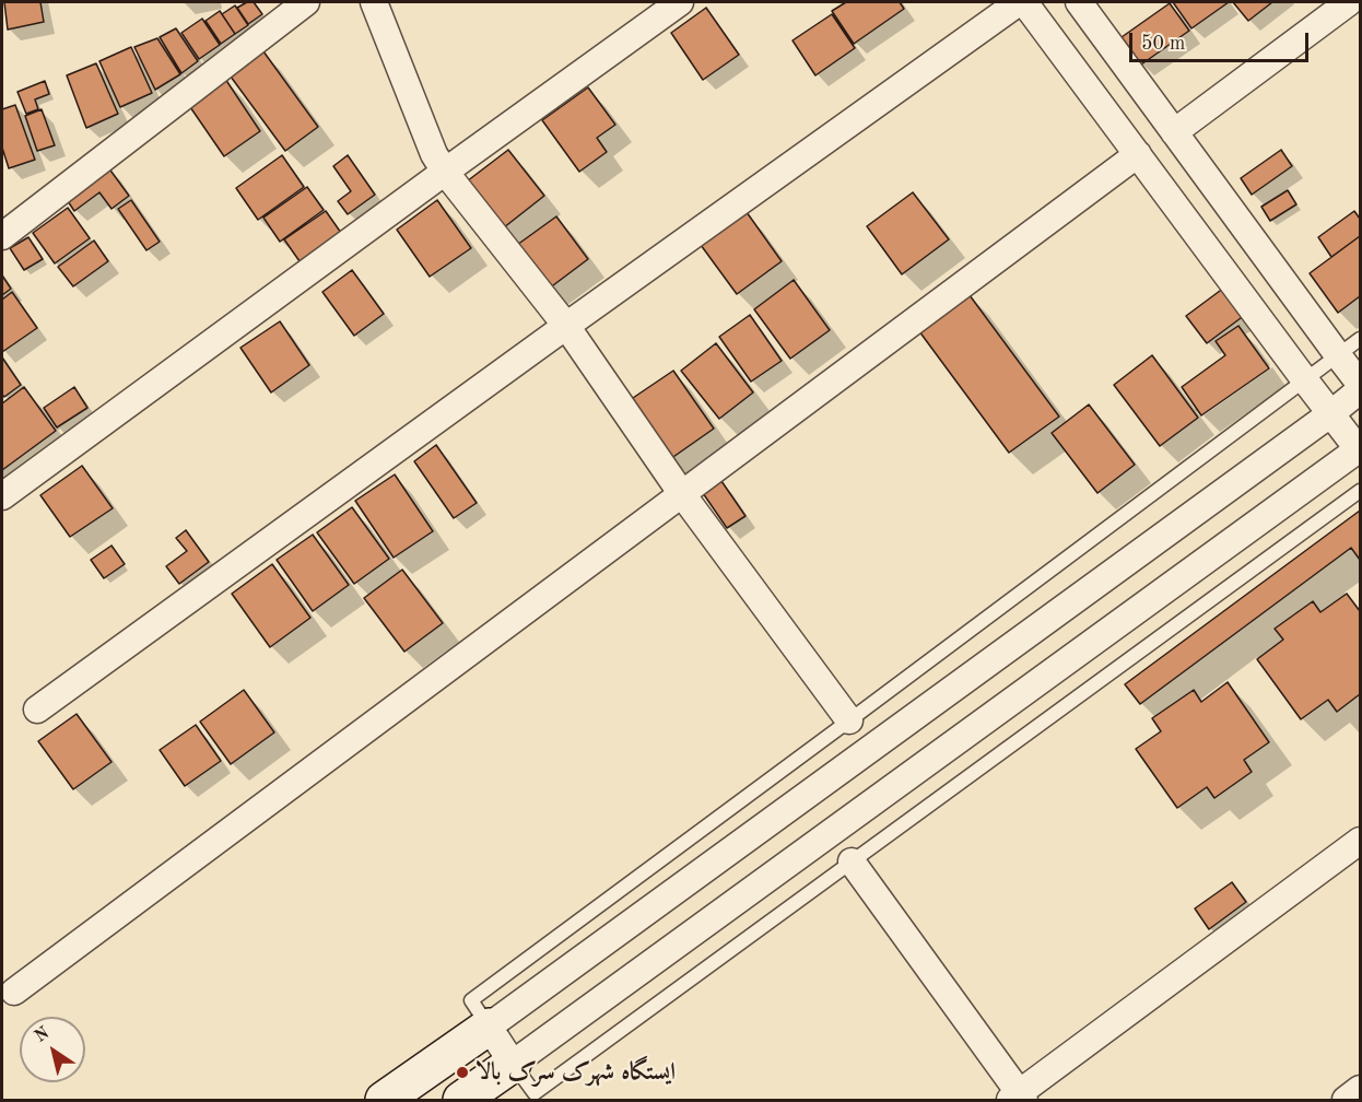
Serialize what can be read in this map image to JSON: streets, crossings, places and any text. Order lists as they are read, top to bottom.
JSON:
{
  "places": ["ایستگاه شهرک سرک بالا"],
  "scale_bar": "50 m",
  "north": "top left"
}
